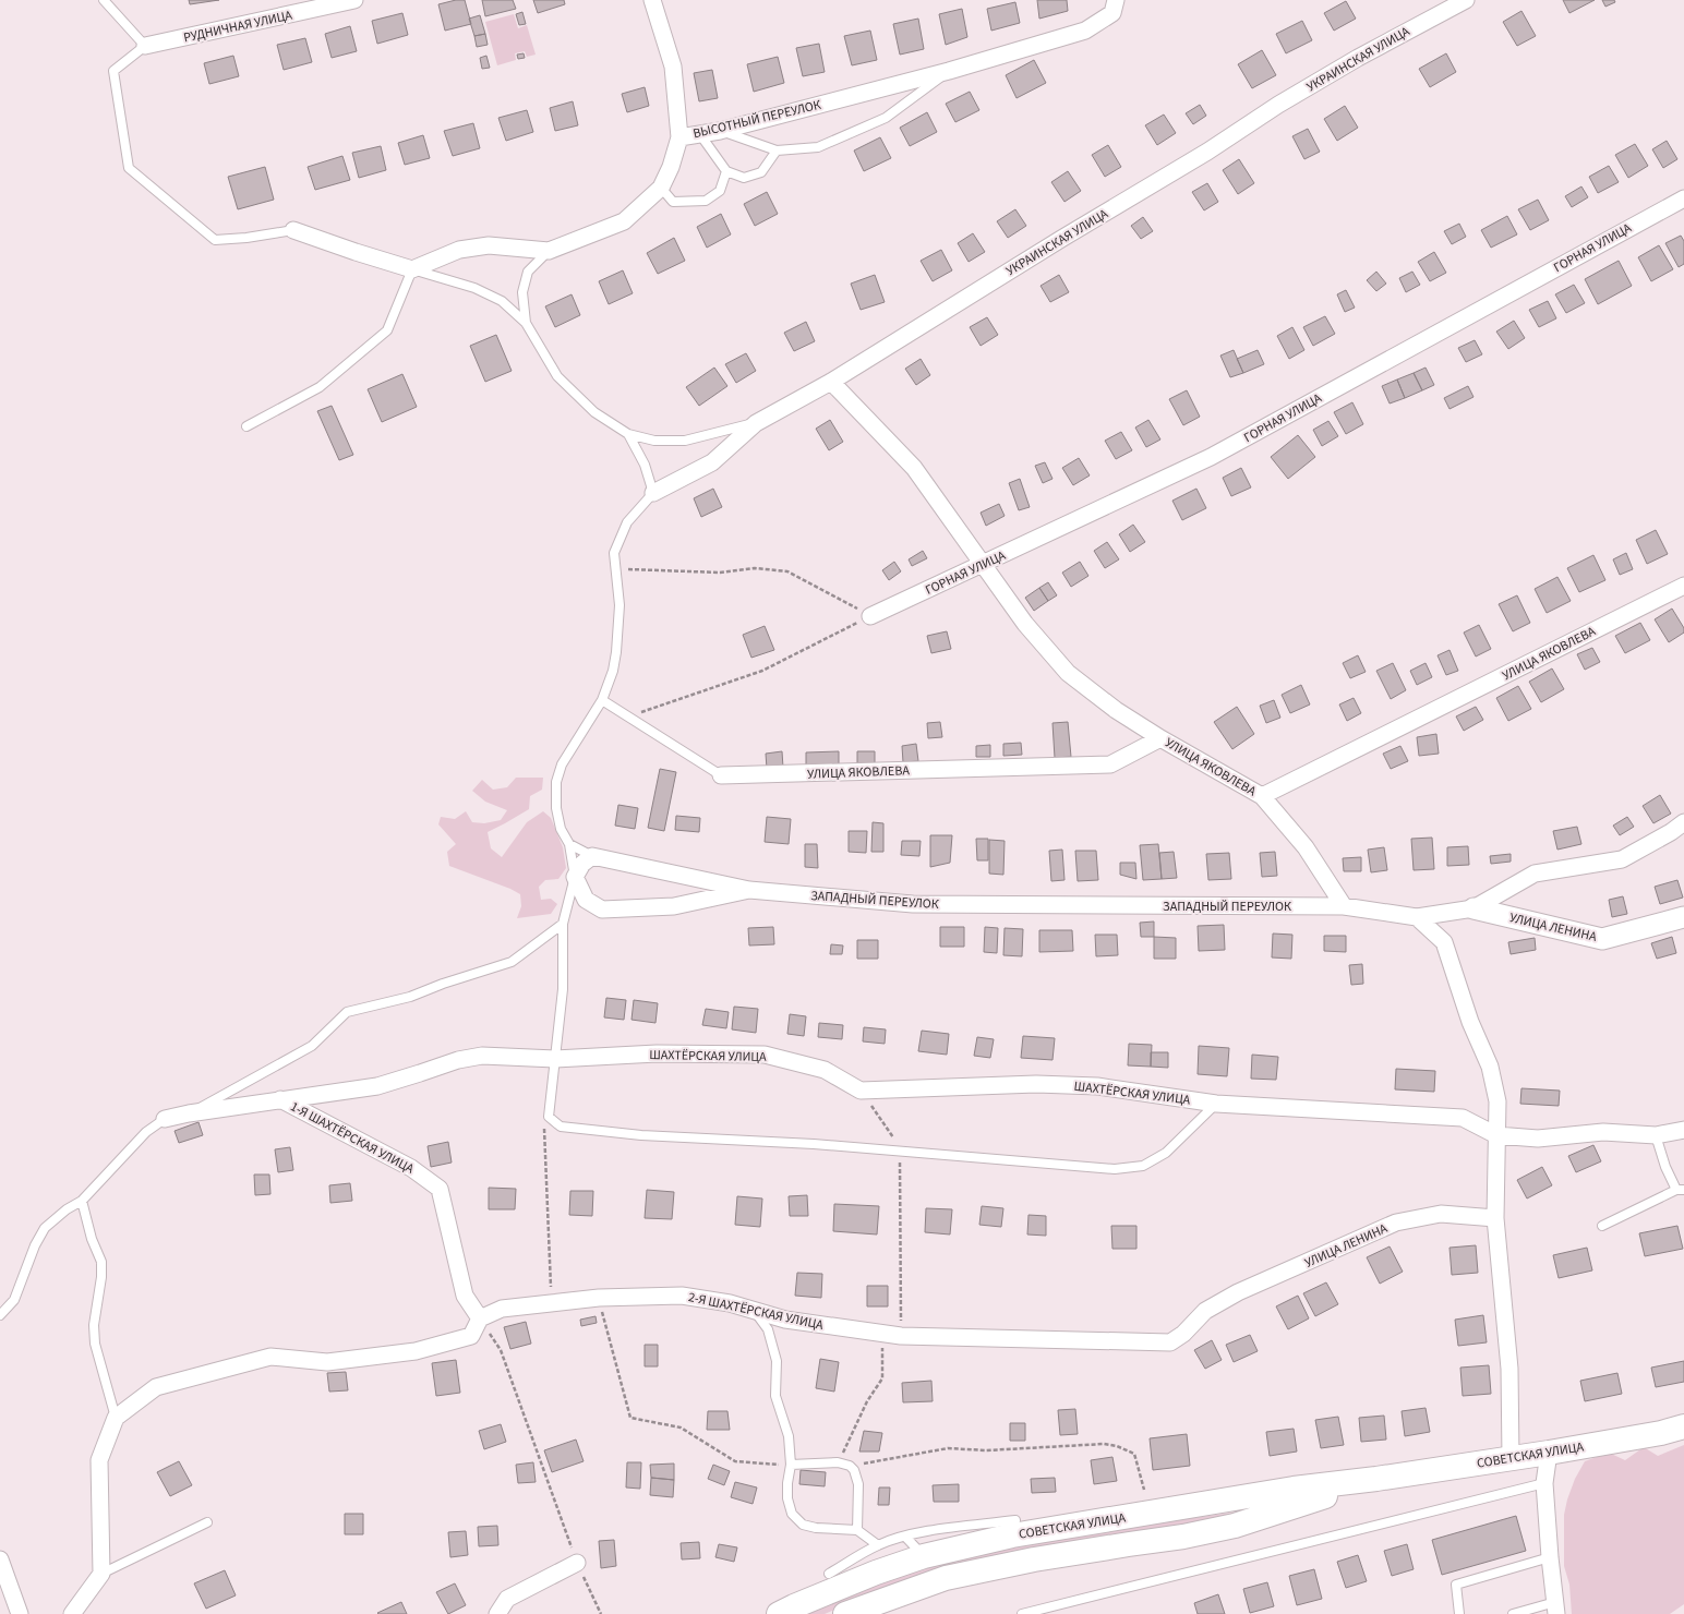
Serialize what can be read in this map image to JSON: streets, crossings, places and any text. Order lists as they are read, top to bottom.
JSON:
{
  "streets": {
    "main road": ["СОВЕТСКАЯ УЛИЦА"],
    "street": [
      "РУДНИЧНАЯ УЛИЦА",
      "УКРАИНСКАЯ УЛИЦА",
      "ВЫСОТНЫЙ ПЕРЕУЛОК",
      "ГОРНАЯ УЛИЦА",
      "УЛИЦА ЯКОВЛЕВА",
      "ЗАПАДНЫЙ ПЕРЕУЛОК",
      "УЛИЦА ЛЕНИНА",
      "ШАХТЁРСКАЯ УЛИЦА",
      "1-Я ШАХТЁРСКАЯ УЛИЦА",
      "2-Я ШАХТЁРСКАЯ УЛИЦА"
    ]
  },
  "crossings": [
    ["ЗАПАДНЫЙ ПЕРЕУЛОК", "УЛИЦА ЛЕНИНА"],
    ["УЛИЦА ЛЕНИНА", "2-Я ШАХТЁРСКАЯ УЛИЦА"],
    ["ШАХТЁРСКАЯ УЛИЦА", "1-Я ШАХТЁРСКАЯ УЛИЦА"],
    ["1-Я ШАХТЁРСКАЯ УЛИЦА", "2-Я ШАХТЁРСКАЯ УЛИЦА"]
  ]
}
